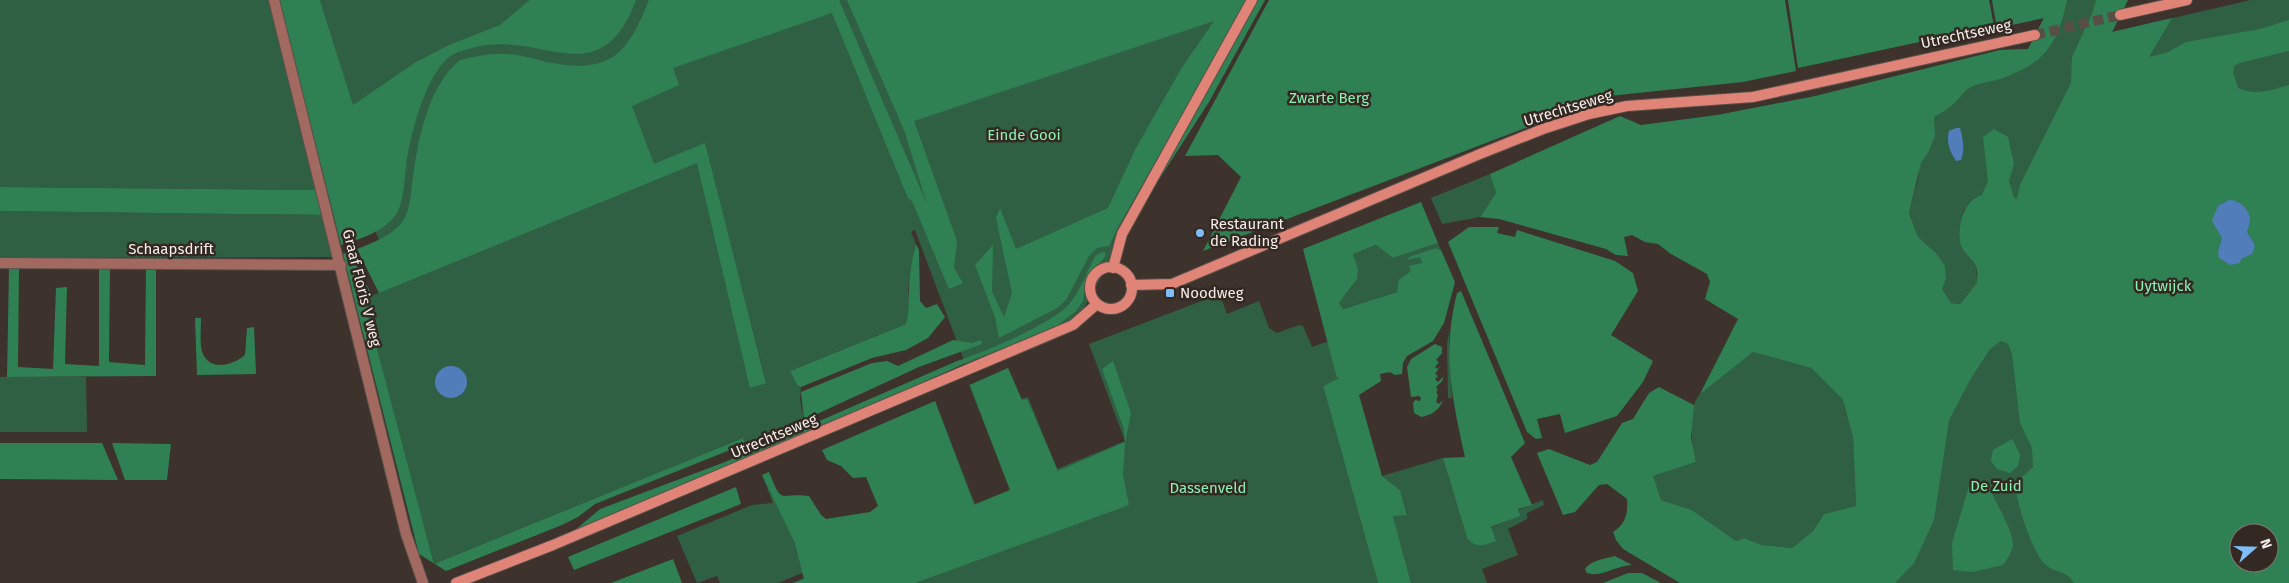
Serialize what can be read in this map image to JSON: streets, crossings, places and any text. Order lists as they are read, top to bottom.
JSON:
{
  "streets": {
    "main road": ["Utrechtseweg"],
    "street": ["Schaapsdrift", "Graaf Floris V weg"]
  },
  "crossings": [
    ["Schaapsdrift", "Graaf Floris V weg"]
  ],
  "parks": [
    "Zwarte Berg",
    "Einde Gooi",
    "Uytwijck",
    "De Zuid",
    "Dassenveld"
  ],
  "places": {
    "other": ["Restaurant de Rading"],
    "transit": ["Noodweg"]
  },
  "north": "right"
}
